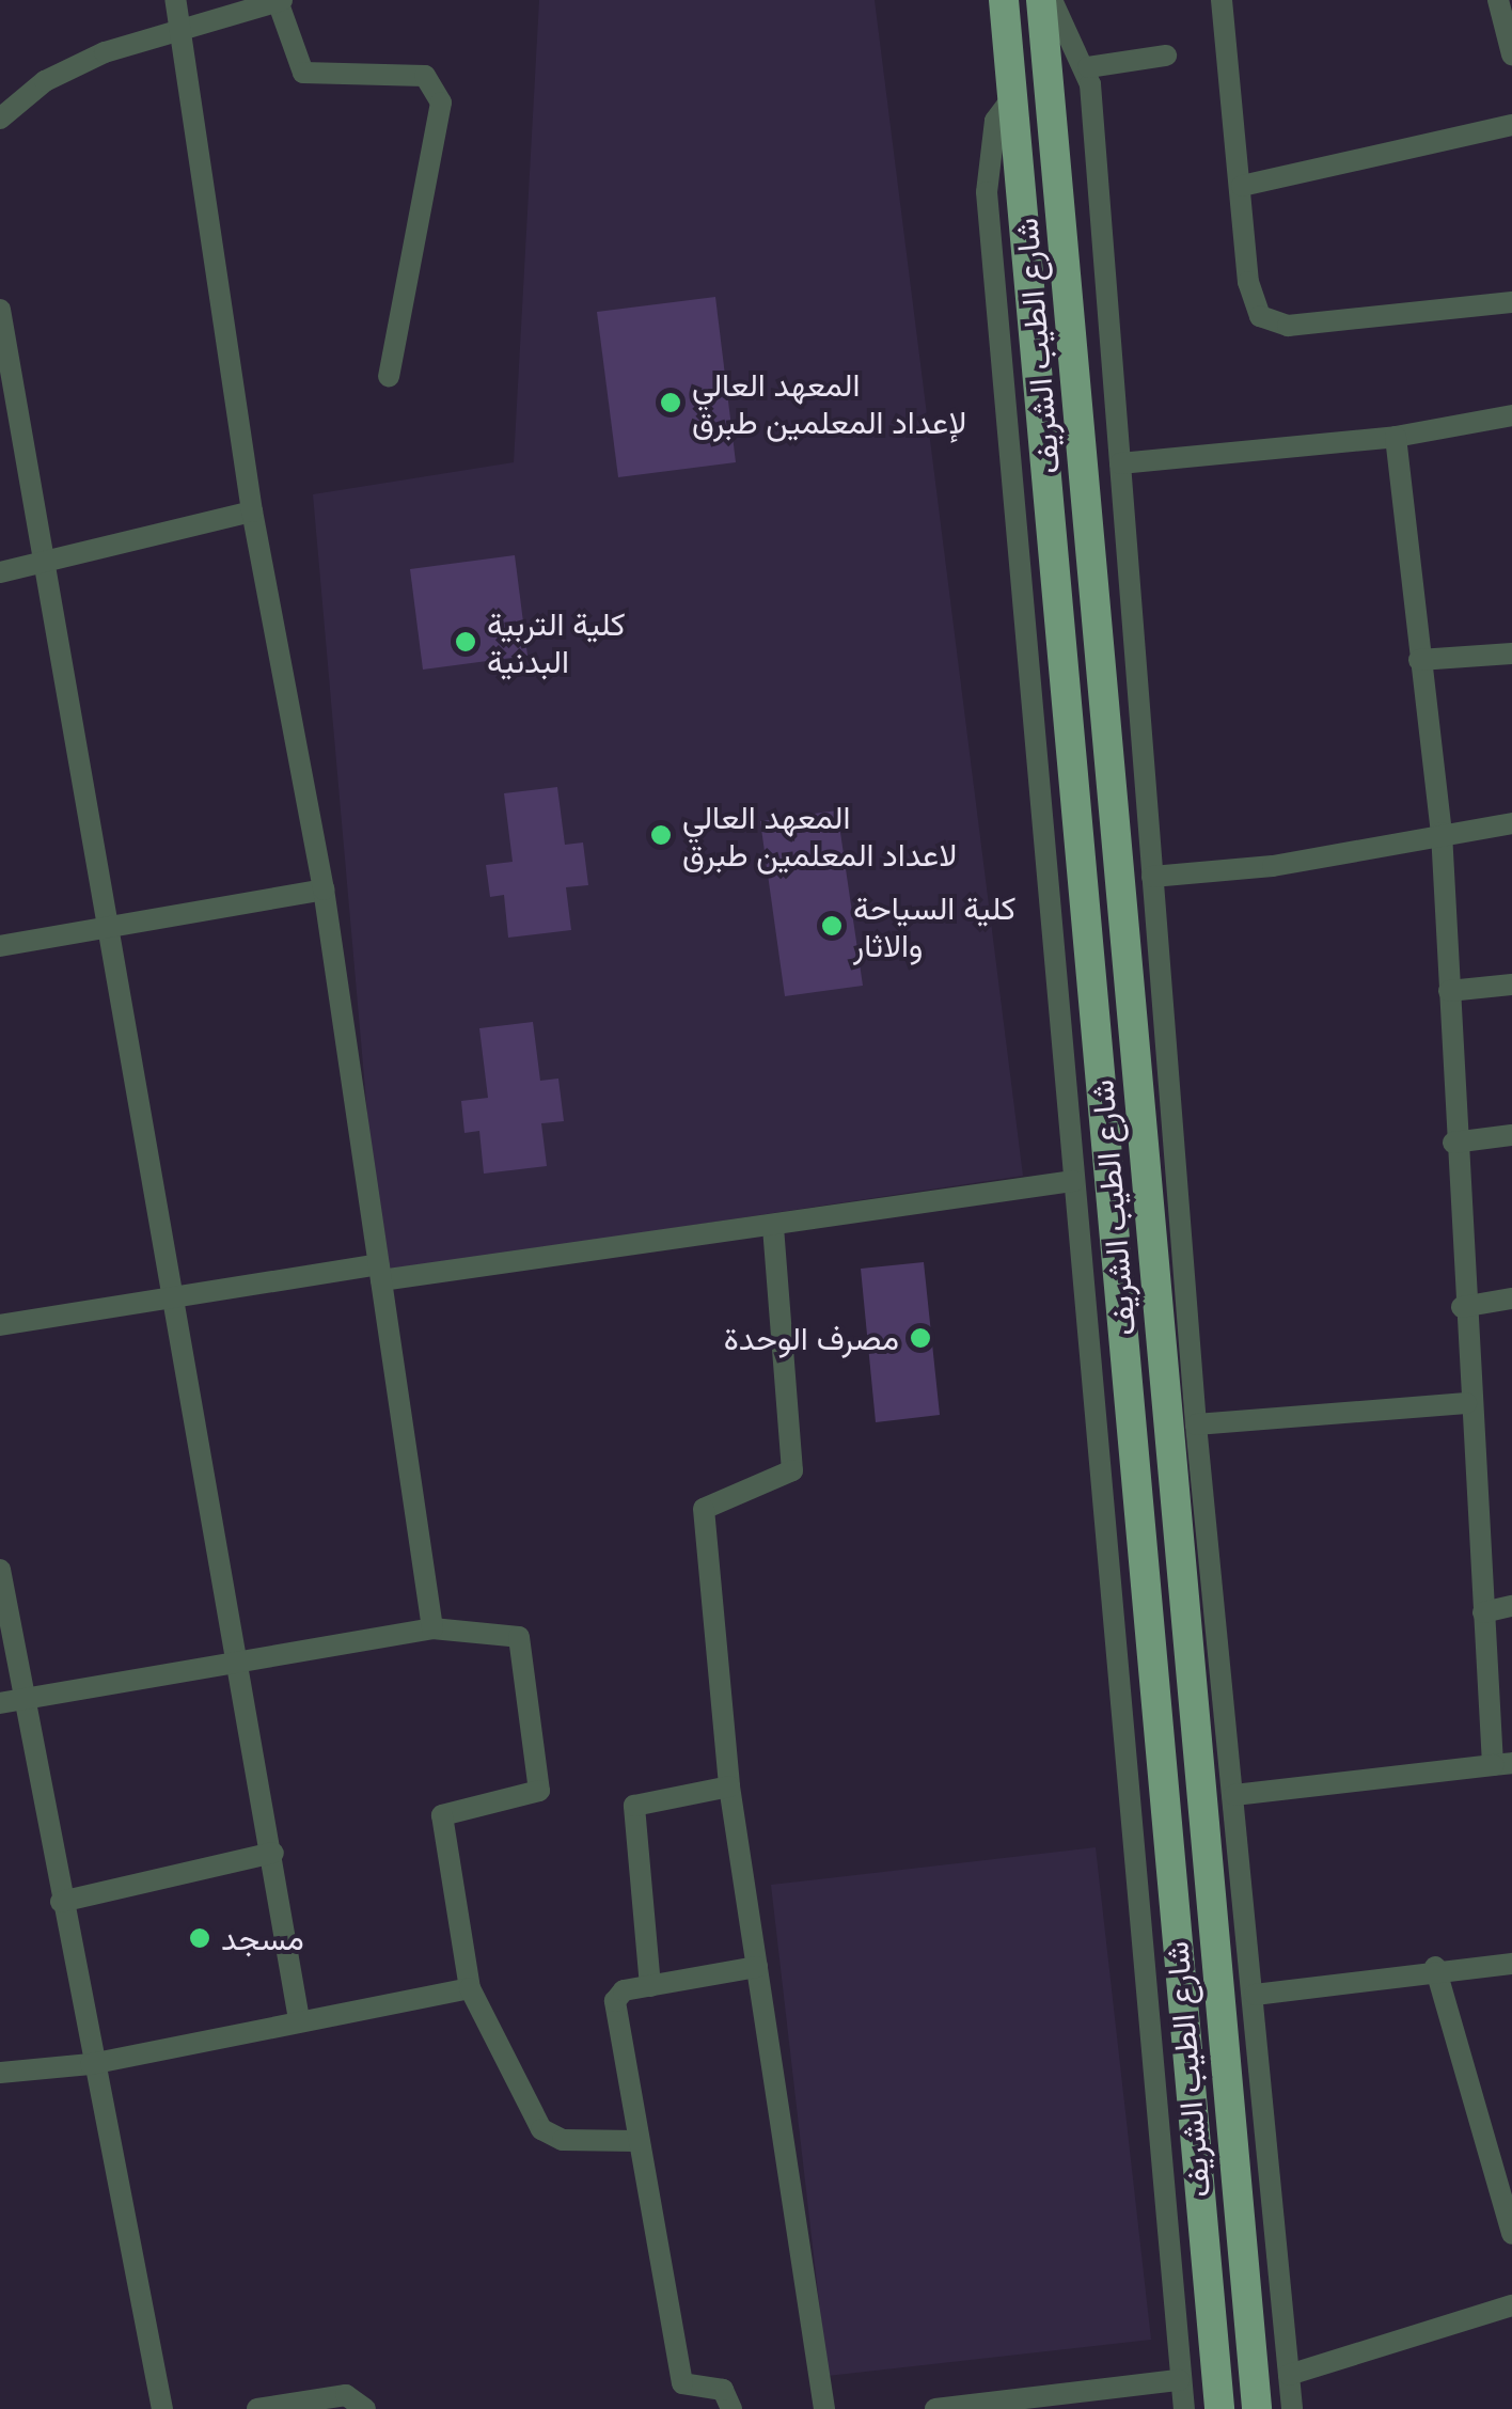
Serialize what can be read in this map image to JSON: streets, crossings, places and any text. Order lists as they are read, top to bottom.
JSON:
{
  "streets": {
    "main road": ["شارع الطيب الشريف"]
  },
  "places": [
    "المعهد العالي لإعداد المعلمين طبرق",
    "كلية التربية البدنية",
    "المعهد العالي لاعداد المعلمين طبرق",
    "كلية السياحة والاثار",
    "مصرف الوحدة",
    "مسجد"
  ]
}
